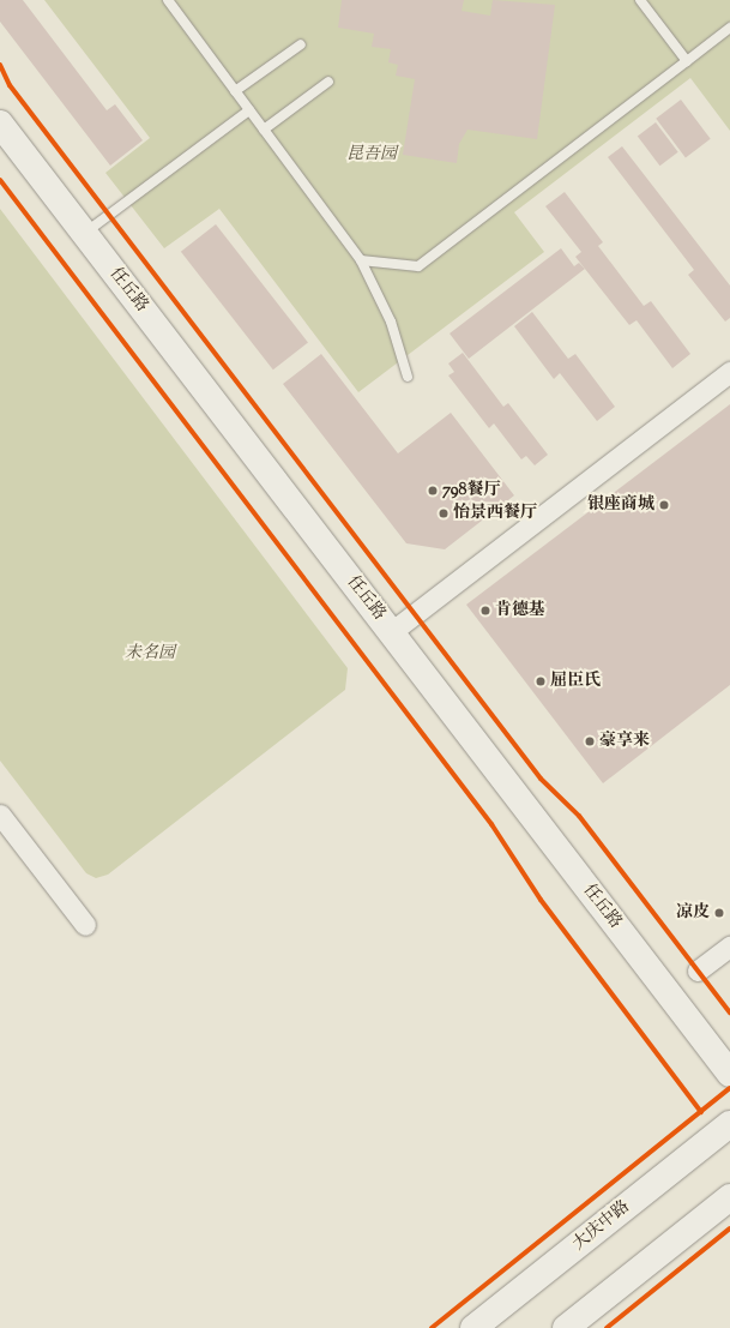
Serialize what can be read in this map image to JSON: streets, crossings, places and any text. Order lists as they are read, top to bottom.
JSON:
{
  "streets": {
    "street": ["任丘路", "大庆中路"]
  },
  "parks": ["昆吾园", "未名园"],
  "places": [
    "798餐厅",
    "银座商城",
    "怡景西餐厅",
    "肯德基",
    "屈臣氏",
    "豪享来",
    "凉皮"
  ]
}
